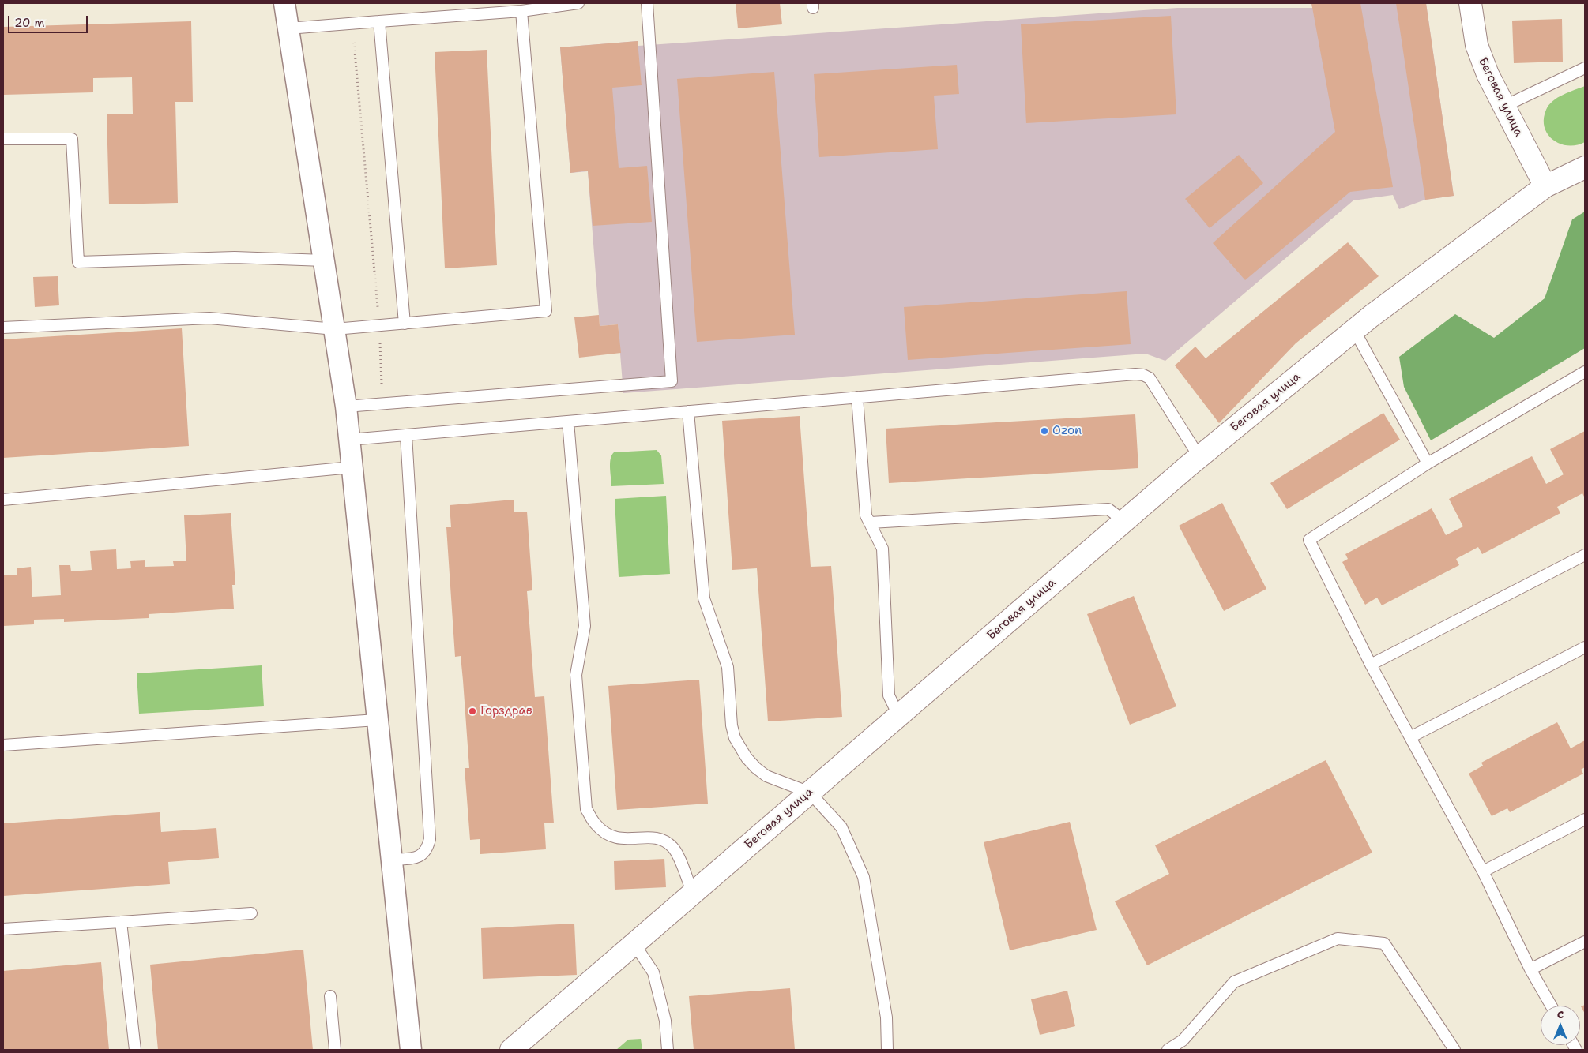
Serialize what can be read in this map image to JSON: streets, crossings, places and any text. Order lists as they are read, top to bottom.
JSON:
{
  "streets": {
    "street": ["Беговая улица"]
  },
  "places": ["Ozon", "Горздрав"],
  "scale_bar": "20 m",
  "north": "top"
}
